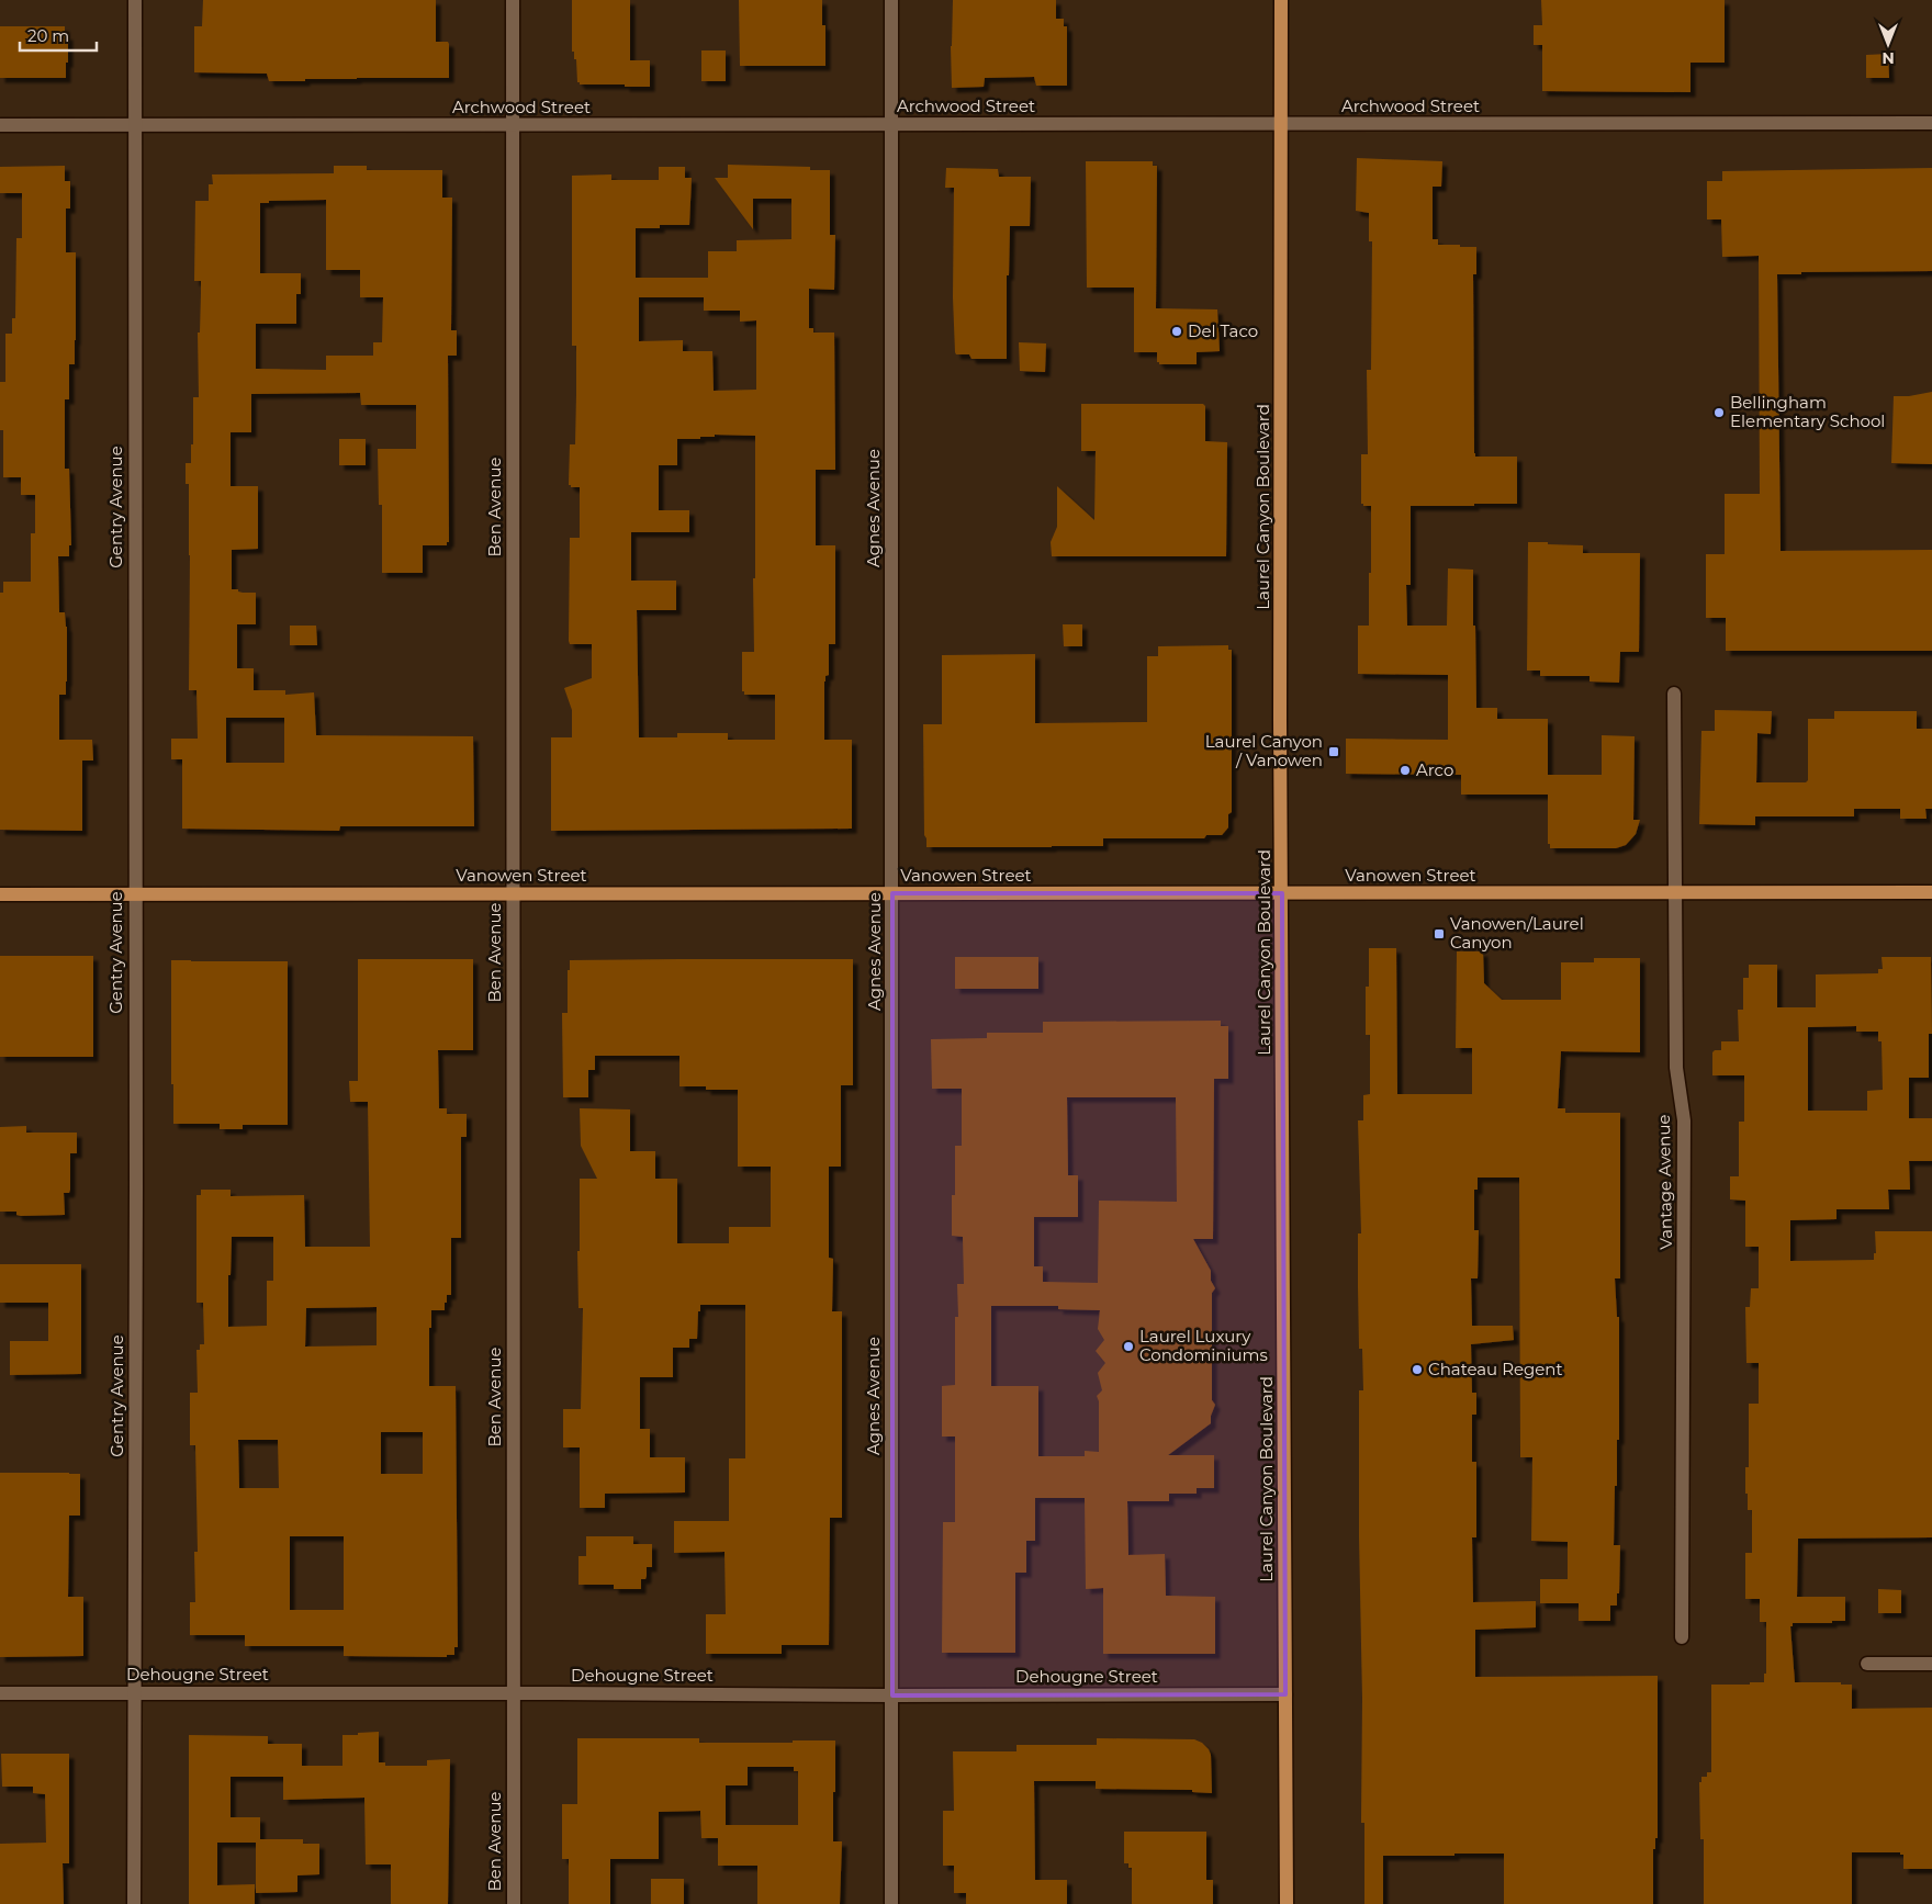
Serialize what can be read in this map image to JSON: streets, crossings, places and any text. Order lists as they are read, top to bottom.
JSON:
{
  "streets": {
    "main road": ["Laurel Canyon Boulevard", "Vanowen Street"],
    "street": [
      "Archwood Street",
      "Gentry Avenue",
      "Ben Avenue",
      "Agnes Avenue",
      "Vantage Avenue",
      "Dehougne Street"
    ]
  },
  "crossings": [
    ["Archwood Street", "Gentry Avenue"],
    ["Archwood Street", "Ben Avenue"],
    ["Archwood Street", "Laurel Canyon Boulevard"],
    ["Archwood Street", "Agnes Avenue"],
    ["Gentry Avenue", "Vanowen Street"],
    ["Gentry Avenue", "Dehougne Street"],
    ["Ben Avenue", "Vanowen Street"],
    ["Ben Avenue", "Dehougne Street"],
    ["Laurel Canyon Boulevard", "Vanowen Street"],
    ["Laurel Canyon Boulevard", "Dehougne Street"],
    ["Agnes Avenue", "Vanowen Street"],
    ["Agnes Avenue", "Dehougne Street"],
    ["Vanowen Street", "Vantage Avenue"]
  ],
  "places": {
    "other": [
      "Del Taco",
      "Bellingham Elementary School",
      "Arco",
      "Laurel Luxury Condominiums",
      "Chateau Regent"
    ],
    "transit": ["Laurel Canyon / Vanowen", "Vanowen/Laurel Canyon"]
  },
  "scale_bar": "20 m",
  "north": "bottom"
}
